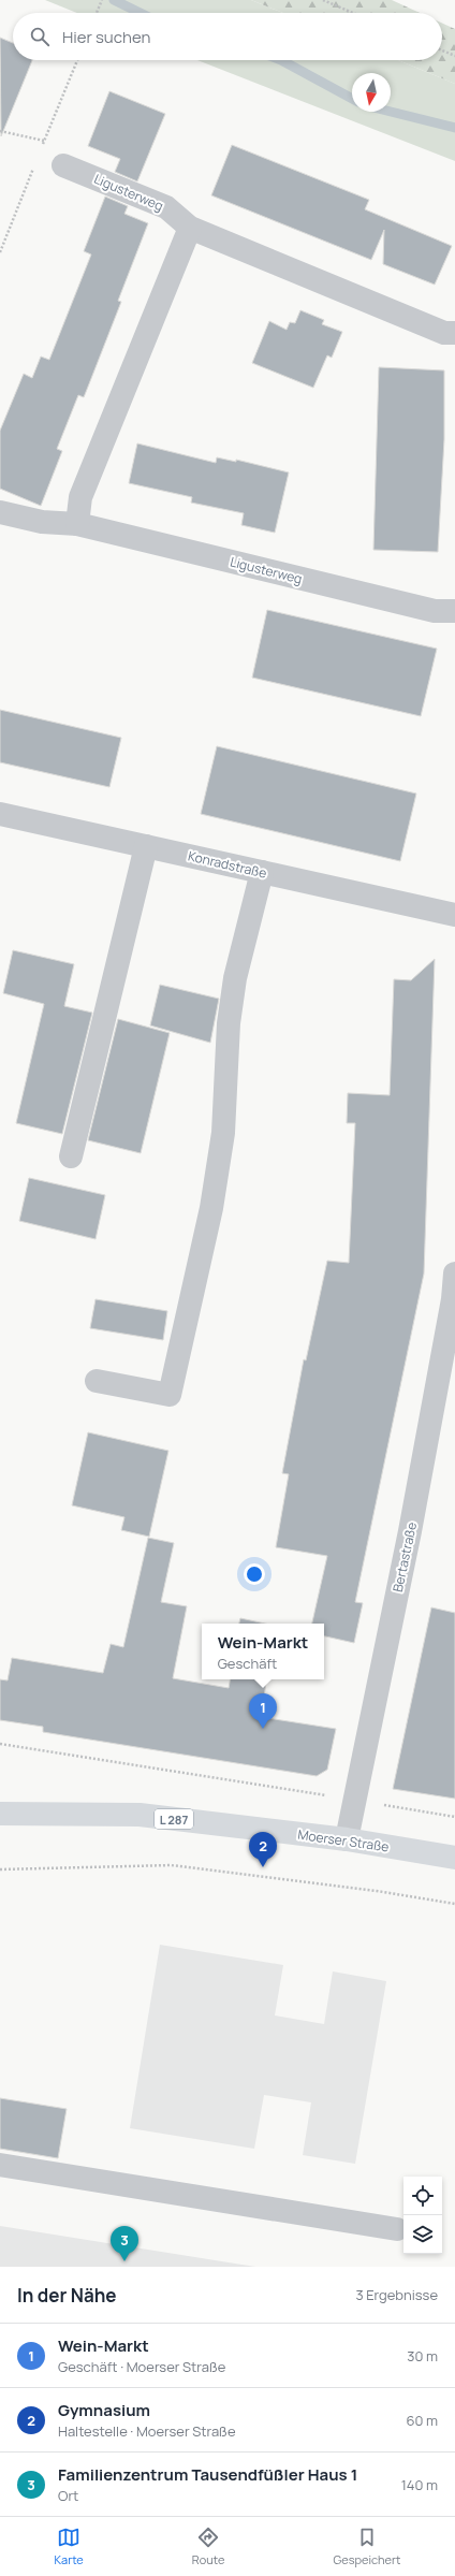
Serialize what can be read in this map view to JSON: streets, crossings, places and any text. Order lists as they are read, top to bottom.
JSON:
{
  "streets": {
    "main road": ["L 287", "Moerser Straße"],
    "street": ["Ligusterweg", "Konradstraße", "Bertastraße"]
  },
  "crossings": [
    ["Bertastraße", "Moerser Straße"]
  ],
  "north": "bottom",
  "page": {
    "search": "Hier suchen",
    "popup": ["Wein-Markt", "Geschäft"],
    "pins": ["1", "2", "3"],
    "heading": ["In der Nähe", "3 Ergebnisse"],
    "list": [
      {
        "mark": "1",
        "name": "Wein-Markt",
        "note": "Geschäft · Moerser Straße",
        "value": "30 m"
      },
      {
        "mark": "2",
        "name": "Gymnasium",
        "note": "Haltestelle · Moerser Straße",
        "value": "60 m"
      },
      {
        "mark": "3",
        "name": "Familienzentrum Tausendfüßler Haus 1",
        "note": "Ort",
        "value": "140 m"
      }
    ],
    "nav": ["Karte", "Route", "Gespeichert"]
  }
}
